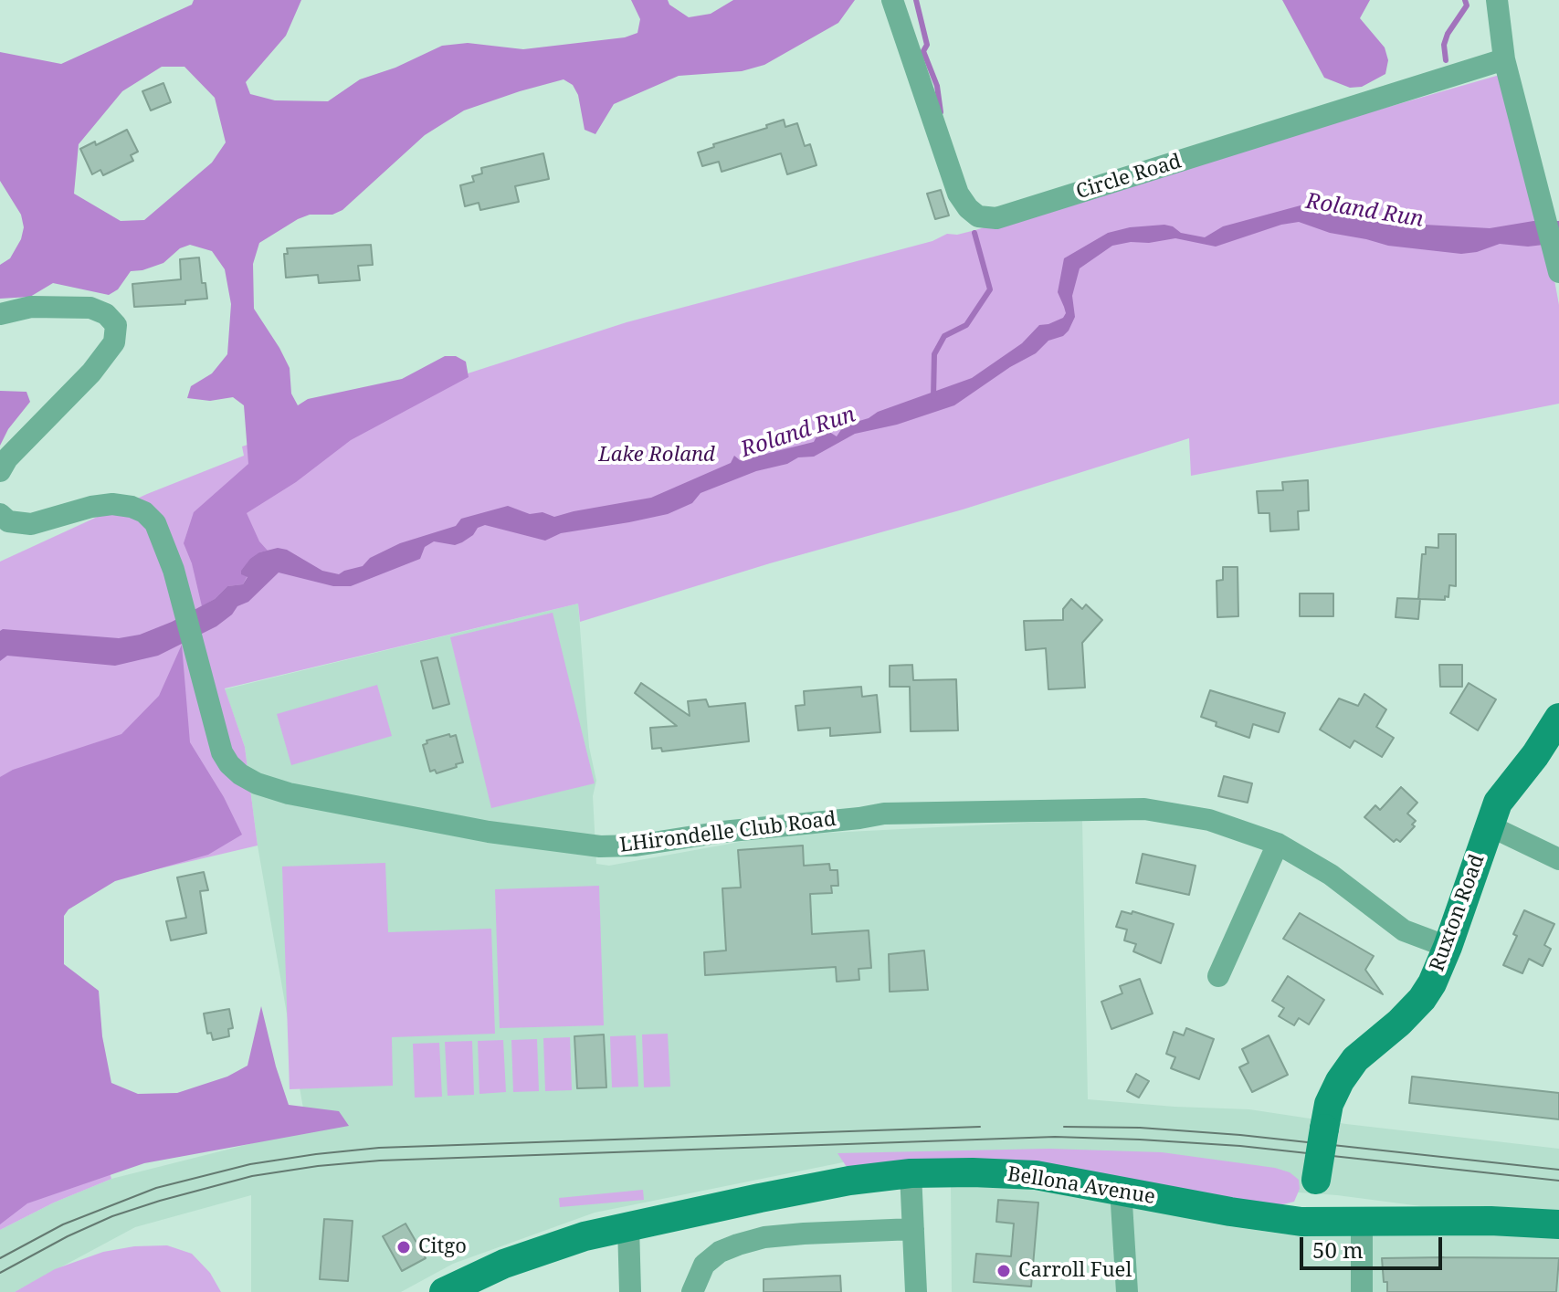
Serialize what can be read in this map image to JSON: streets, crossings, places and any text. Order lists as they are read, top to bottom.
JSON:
{
  "streets": {
    "main road": ["Ruxton Road", "Bellona Avenue"],
    "street": ["Circle Road", "LHirondelle Club Road"]
  },
  "crossings": [
    ["LHirondelle Club Road", "Ruxton Road"],
    ["Ruxton Road", "Bellona Avenue"]
  ],
  "water": ["Roland Run"],
  "parks": ["Lake Roland"],
  "places": ["Citgo", "Carroll Fuel"],
  "scale_bar": "50 m"
}
